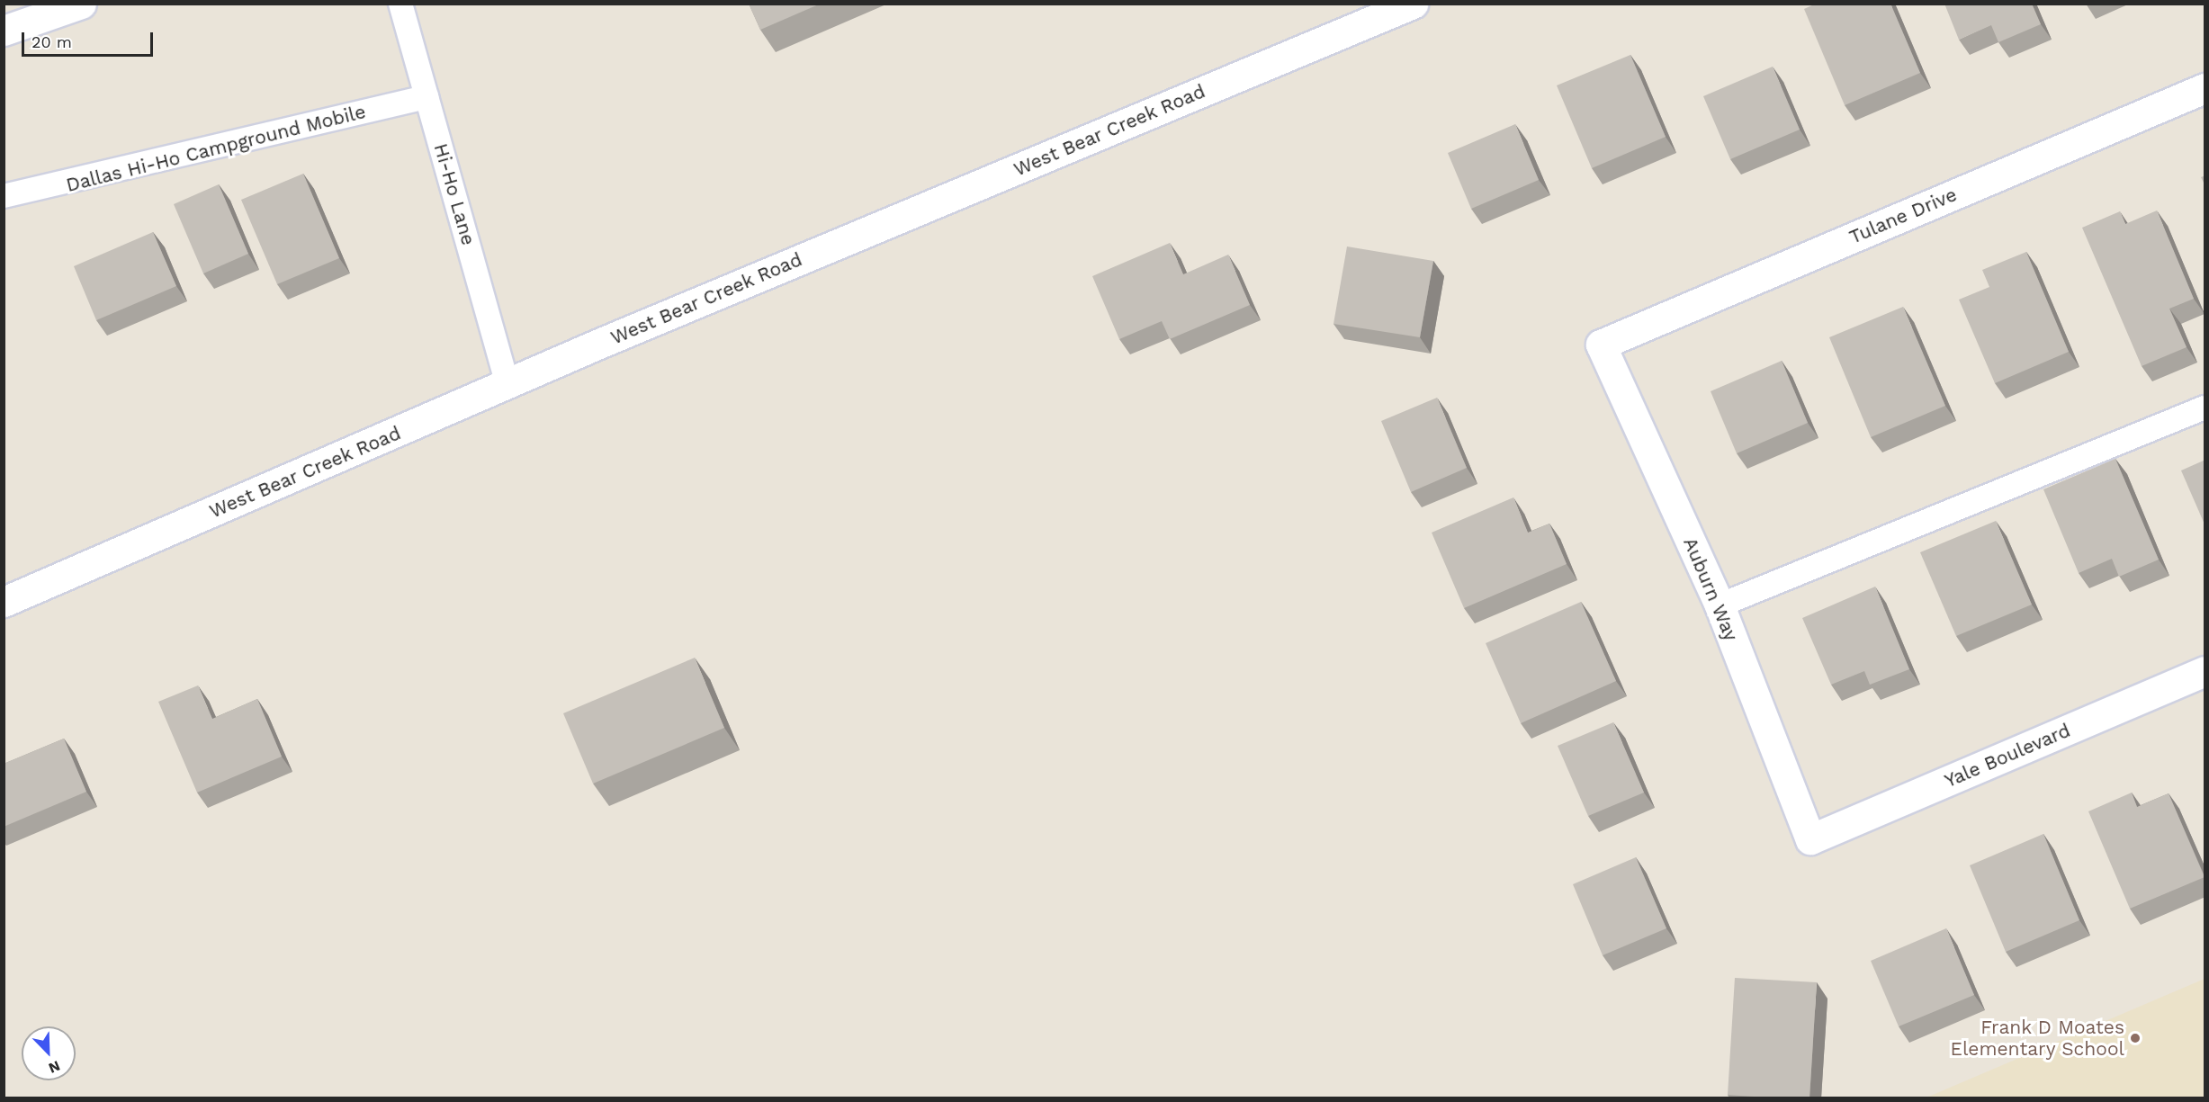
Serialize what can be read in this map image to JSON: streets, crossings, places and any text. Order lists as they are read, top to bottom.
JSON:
{
  "streets": {
    "street": [
      "West Bear Creek Road",
      "Tulane Drive",
      "Auburn Way",
      "Yale Boulevard"
    ],
    "lane": ["Dallas Hi-Ho Campground Mobile", "Hi-Ho Lane"]
  },
  "crossings": [
    ["West Bear Creek Road", "Hi-Ho Lane"],
    ["Dallas Hi-Ho Campground Mobile", "Hi-Ho Lane"],
    ["Tulane Drive", "Auburn Way"],
    ["Auburn Way", "Yale Boulevard"]
  ],
  "places": ["Frank D Moates Elementary School"],
  "scale_bar": "20 m",
  "north": "bottom right"
}
